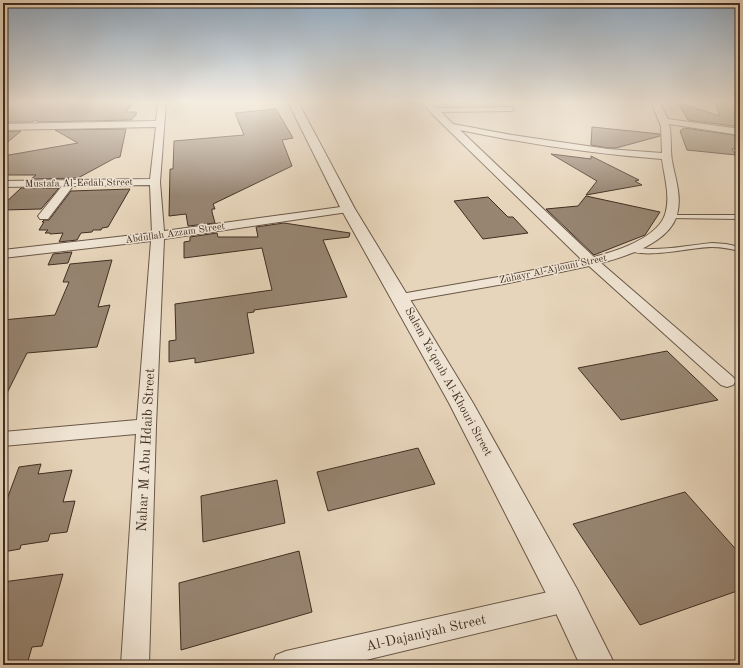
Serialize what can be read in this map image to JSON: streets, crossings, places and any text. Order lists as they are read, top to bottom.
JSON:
{
  "streets": {
    "street": [
      "Mustafa Al-Eedah Street",
      "Abdullah Azzam Street",
      "Zuhayr Al-Ajlouni Street",
      "Salem Ya'qoub Al-Khouri Street",
      "Nahar M Abu Hdaib Street",
      "Al-Dajaniyah Street"
    ]
  },
  "crossings": [
    ["Mustafa Al-Eedah Street", "Nahar M Abu Hdaib Street"],
    ["Abdullah Azzam Street", "Salem Ya'qoub Al-Khouri Street"],
    ["Abdullah Azzam Street", "Nahar M Abu Hdaib Street"],
    ["Zuhayr Al-Ajlouni Street", "Salem Ya'qoub Al-Khouri Street"],
    ["Salem Ya'qoub Al-Khouri Street", "Al-Dajaniyah Street"]
  ]
}
